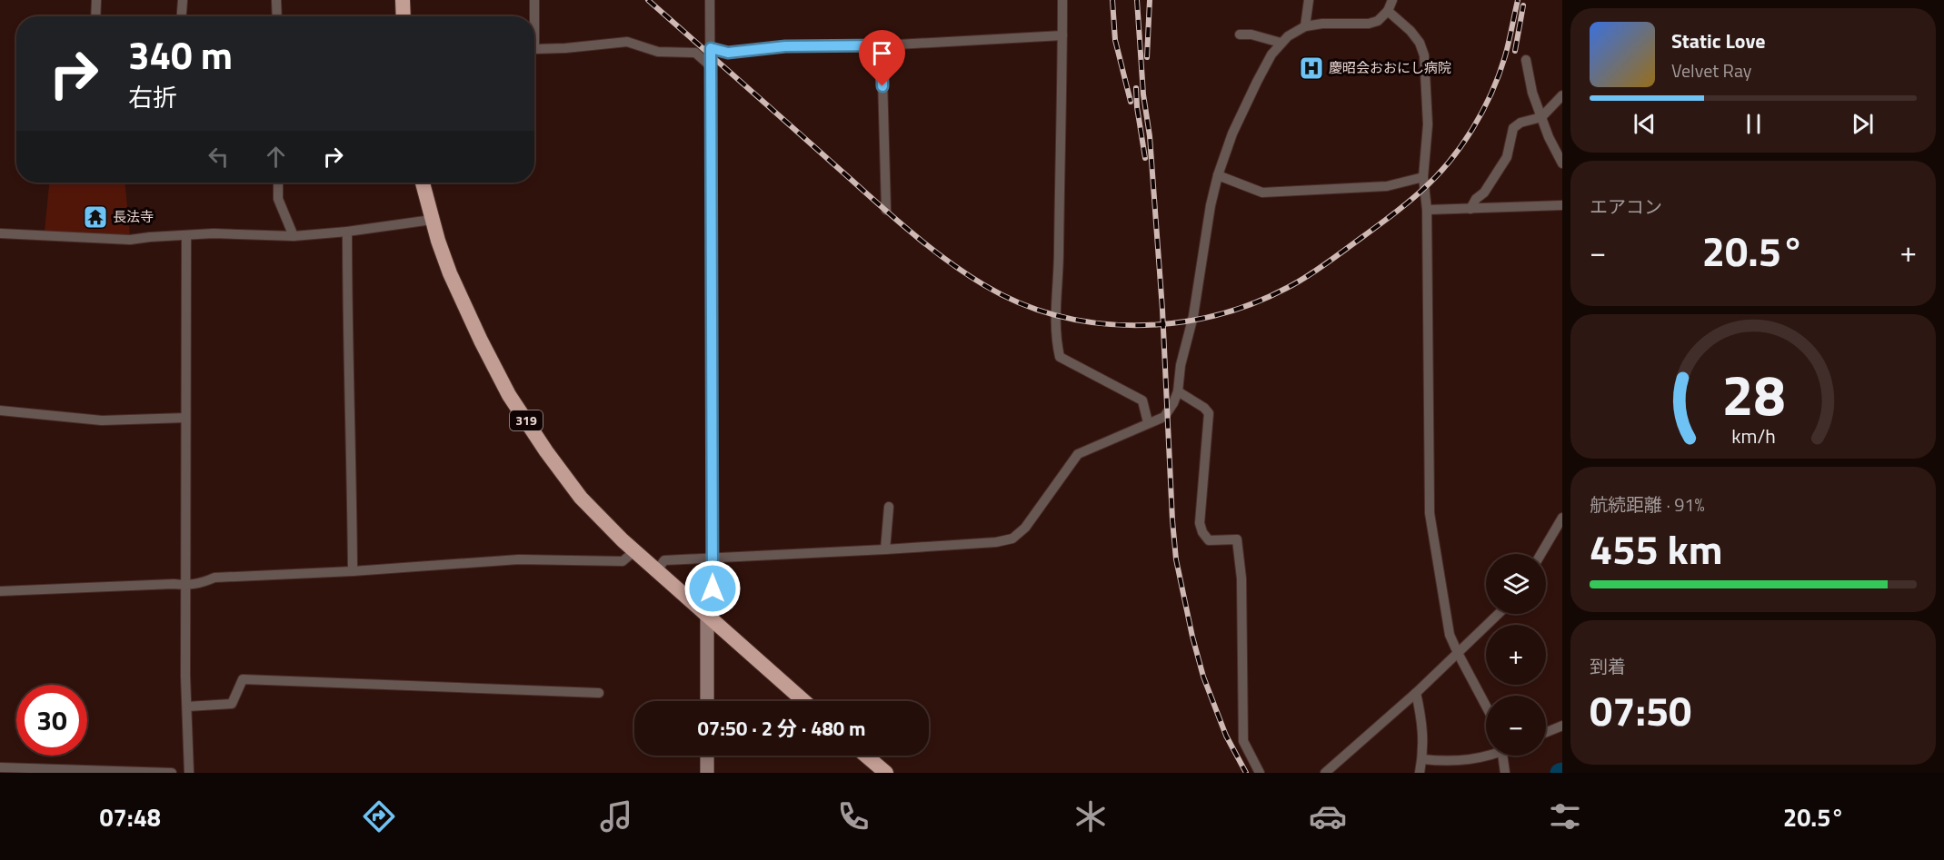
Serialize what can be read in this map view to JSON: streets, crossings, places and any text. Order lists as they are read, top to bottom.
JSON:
{
  "streets": {
    "highway": ["319"]
  },
  "places": {
    "hospital": ["慶昭会おおにし病院"],
    "temple": ["長法寺"]
  },
  "page": {
    "turn": ["340 m", "右折"],
    "song": ["Static Love", "Velvet Ray"],
    "tile": [
      "エアコン",
      ["航続距離 · 91%", "455 km"],
      ["到着", "07:50"]
    ],
    "heat": ["−", "20.5°", "+"],
    "map_buttons": ["+", "−"],
    "limit": "30",
    "trip": "07:50 · 2 分 · 480 m",
    "tabs": ["07:48", "20.5°"],
    "gauge": ["28", "km/h"]
  }
}
